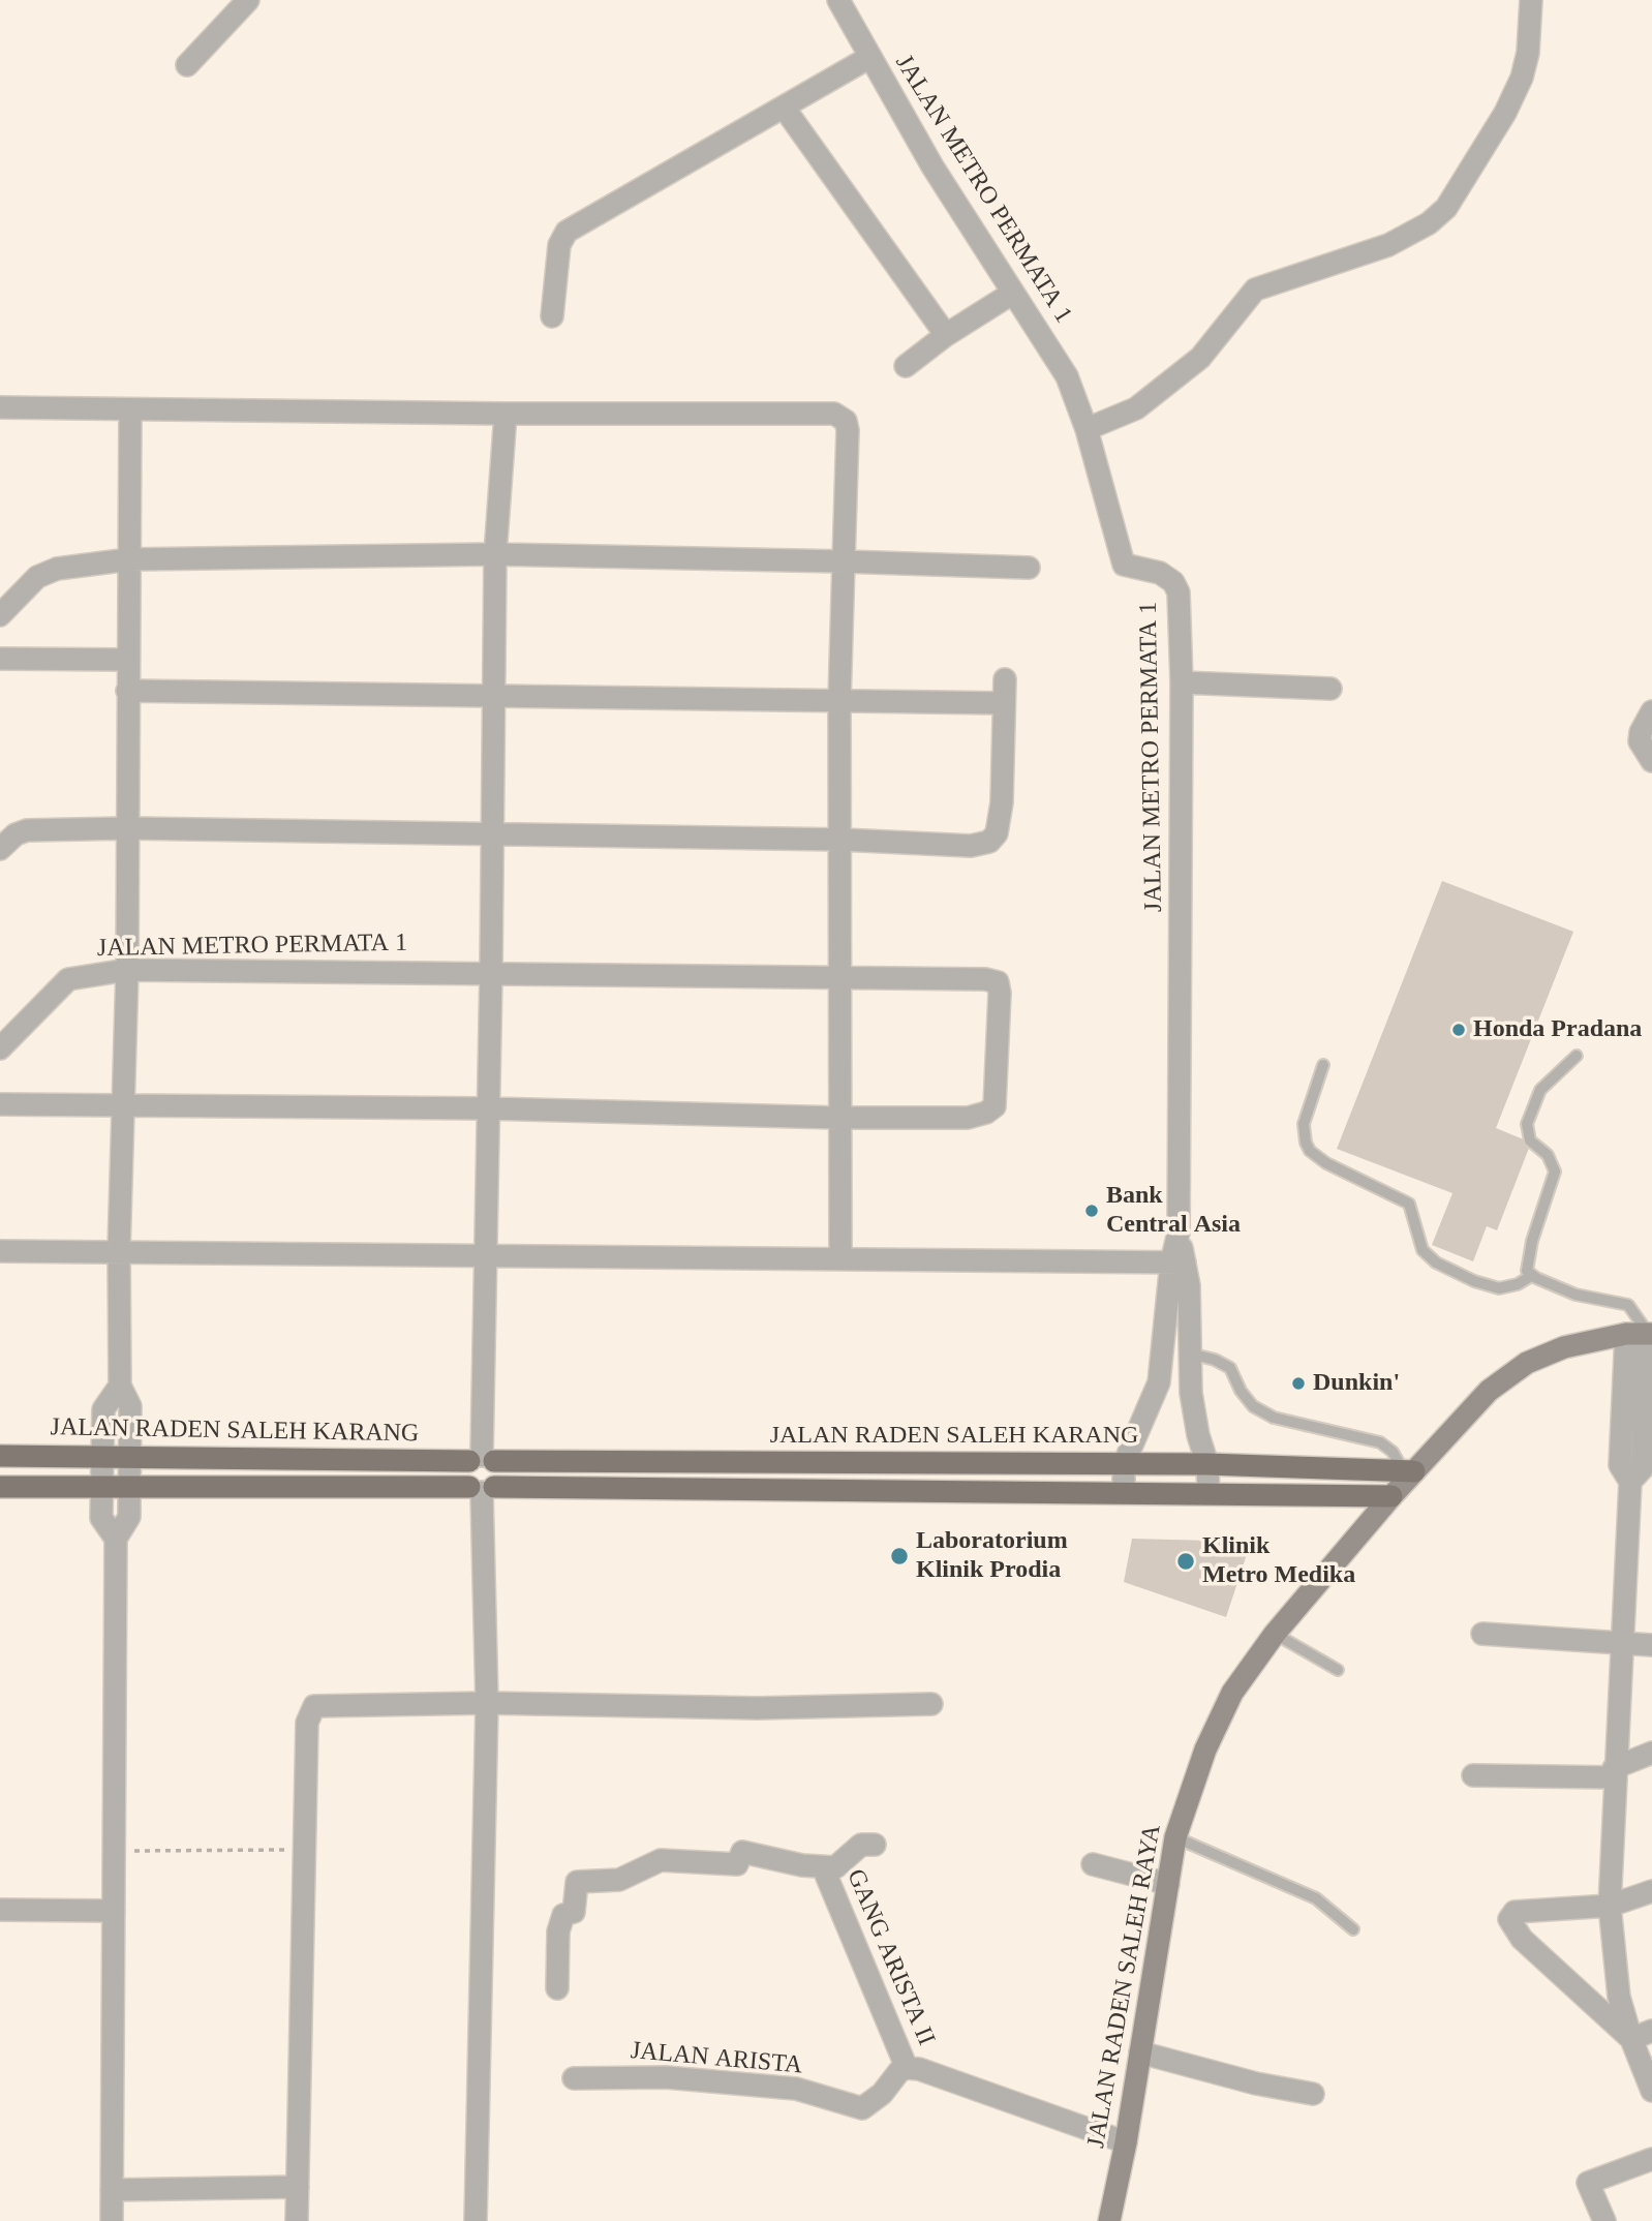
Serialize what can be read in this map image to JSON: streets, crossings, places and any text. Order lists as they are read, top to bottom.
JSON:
{
  "streets": {
    "main road": ["JALAN RADEN SALEH KARANG", "JALAN RADEN SALEH RAYA"],
    "street": ["JALAN METRO PERMATA 1", "GANG ARISTA II", "JALAN ARISTA"]
  },
  "crossings": [
    ["JALAN METRO PERMATA 1", "JALAN RADEN SALEH KARANG"],
    ["JALAN RADEN SALEH KARANG", "JALAN RADEN SALEH RAYA"],
    ["GANG ARISTA II", "JALAN ARISTA"]
  ],
  "places": [
    "Honda Pradana",
    "Bank Central Asia",
    "Dunkin'",
    "Laboratorium Klinik Prodia",
    "Klinik Metro Medika"
  ]
}
